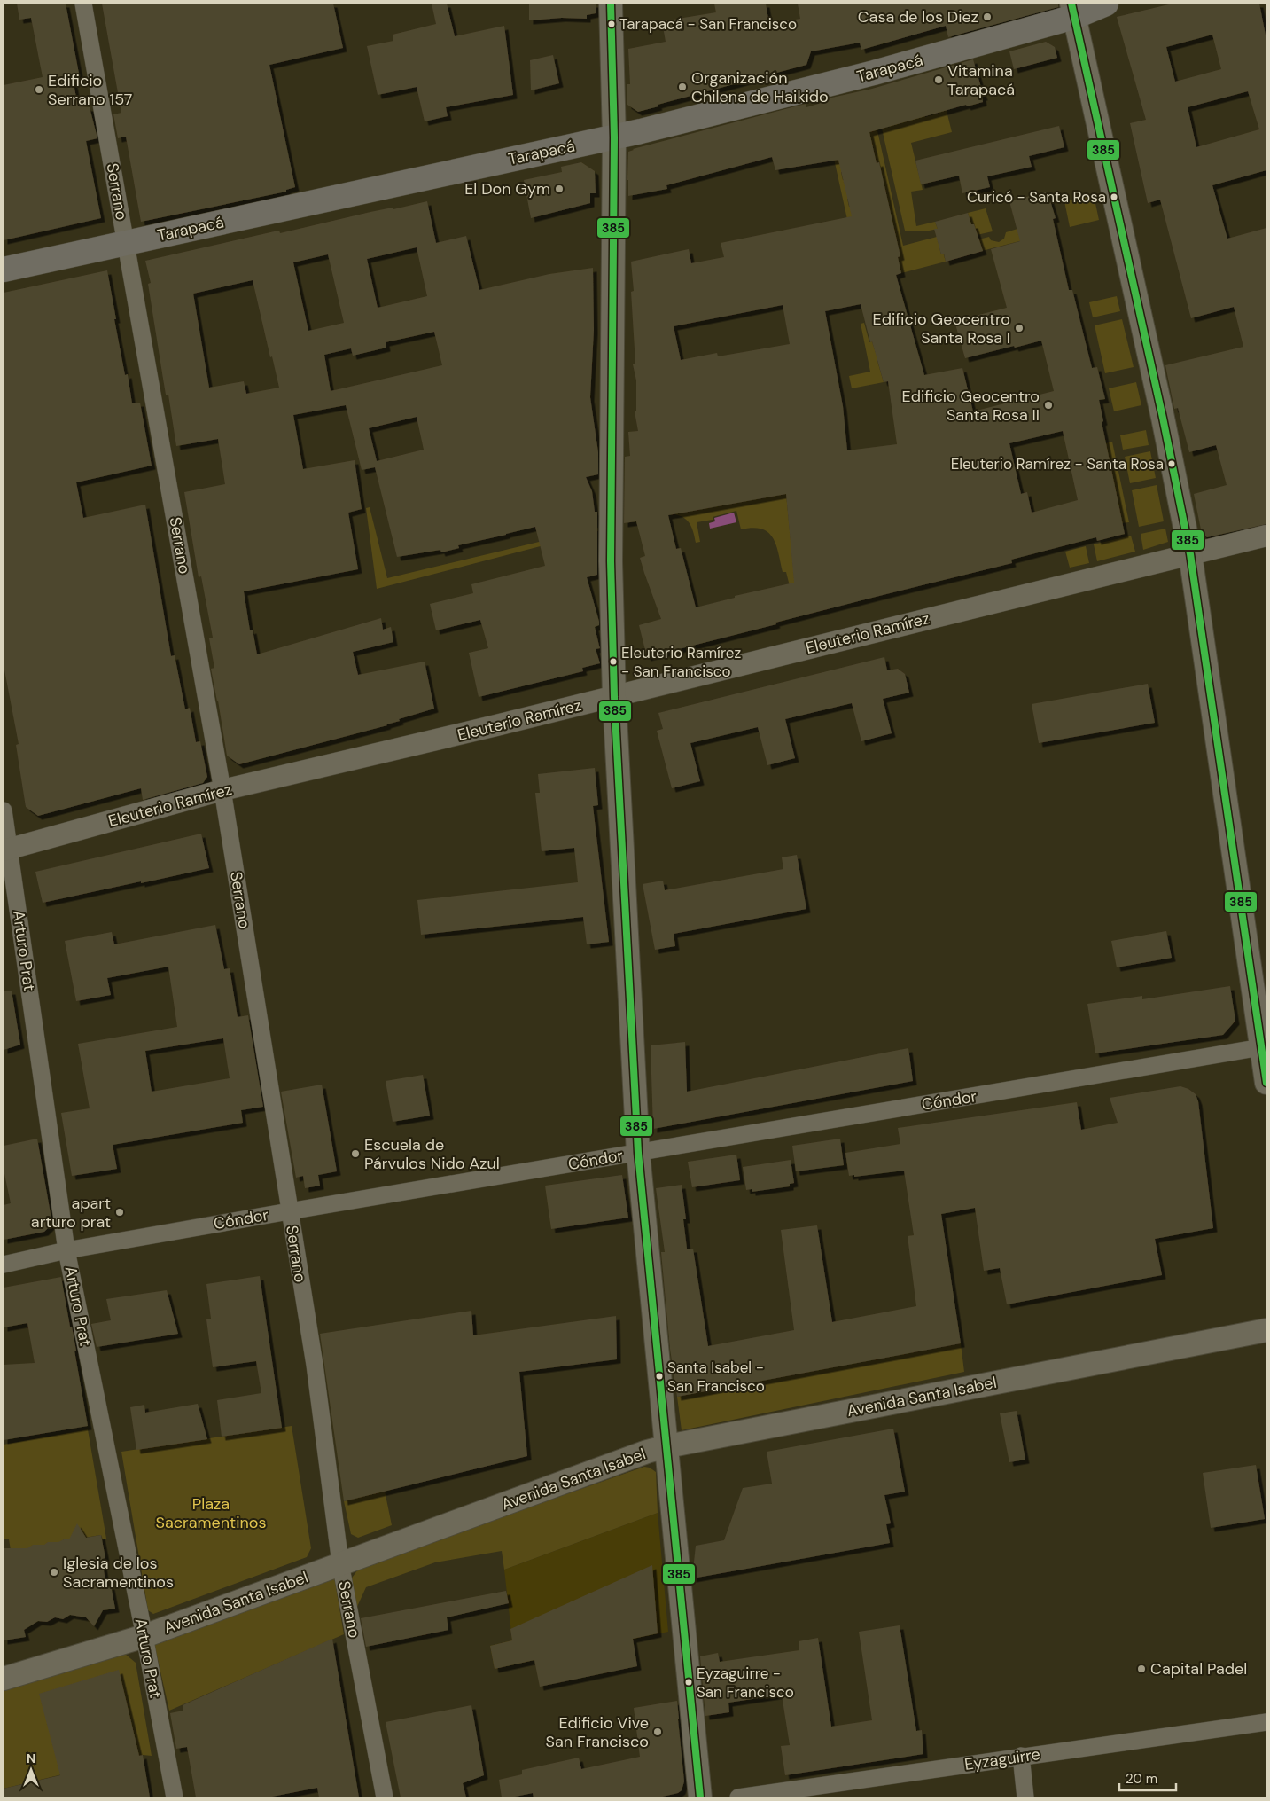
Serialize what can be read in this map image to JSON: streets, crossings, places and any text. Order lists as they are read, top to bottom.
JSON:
{
  "streets": {
    "main road": ["Tarapacá", "Avenida Santa Isabel"],
    "street": [
      "Serrano",
      "Eleuterio Ramírez",
      "Arturo Prat",
      "Cóndor",
      "Eyzaguirre"
    ]
  },
  "crossings": [
    ["Tarapacá", "Serrano"],
    ["Serrano", "Eleuterio Ramírez"],
    ["Serrano", "Cóndor"],
    ["Serrano", "Avenida Santa Isabel"],
    ["Eleuterio Ramírez", "Arturo Prat"],
    ["Arturo Prat", "Cóndor"],
    ["Arturo Prat", "Avenida Santa Isabel"]
  ],
  "parks": ["Plaza Sacramentinos"],
  "places": [
    "Casa de los Diez",
    "Tarapacá - San Francisco",
    "Vitamina Tarapacá",
    "Organización Chilena de Haikido",
    "Edificio Serrano 157",
    "El Don Gym",
    "Curicó - Santa Rosa",
    "Edificio Geocentro Santa Rosa I",
    "Edificio Geocentro Santa Rosa II",
    "Eleuterio Ramírez - Santa Rosa",
    "Eleuterio Ramírez - San Francisco",
    "Escuela de Párvulos Nido Azul",
    "apart arturo prat",
    "Santa Isabel - San Francisco",
    "Iglesia de los Sacramentinos",
    "Capital Padel",
    "Eyzaguirre - San Francisco",
    "Edificio Vive San Francisco"
  ],
  "lines": ["transit line 385"],
  "scale_bar": "20 m",
  "north": "top"
}
